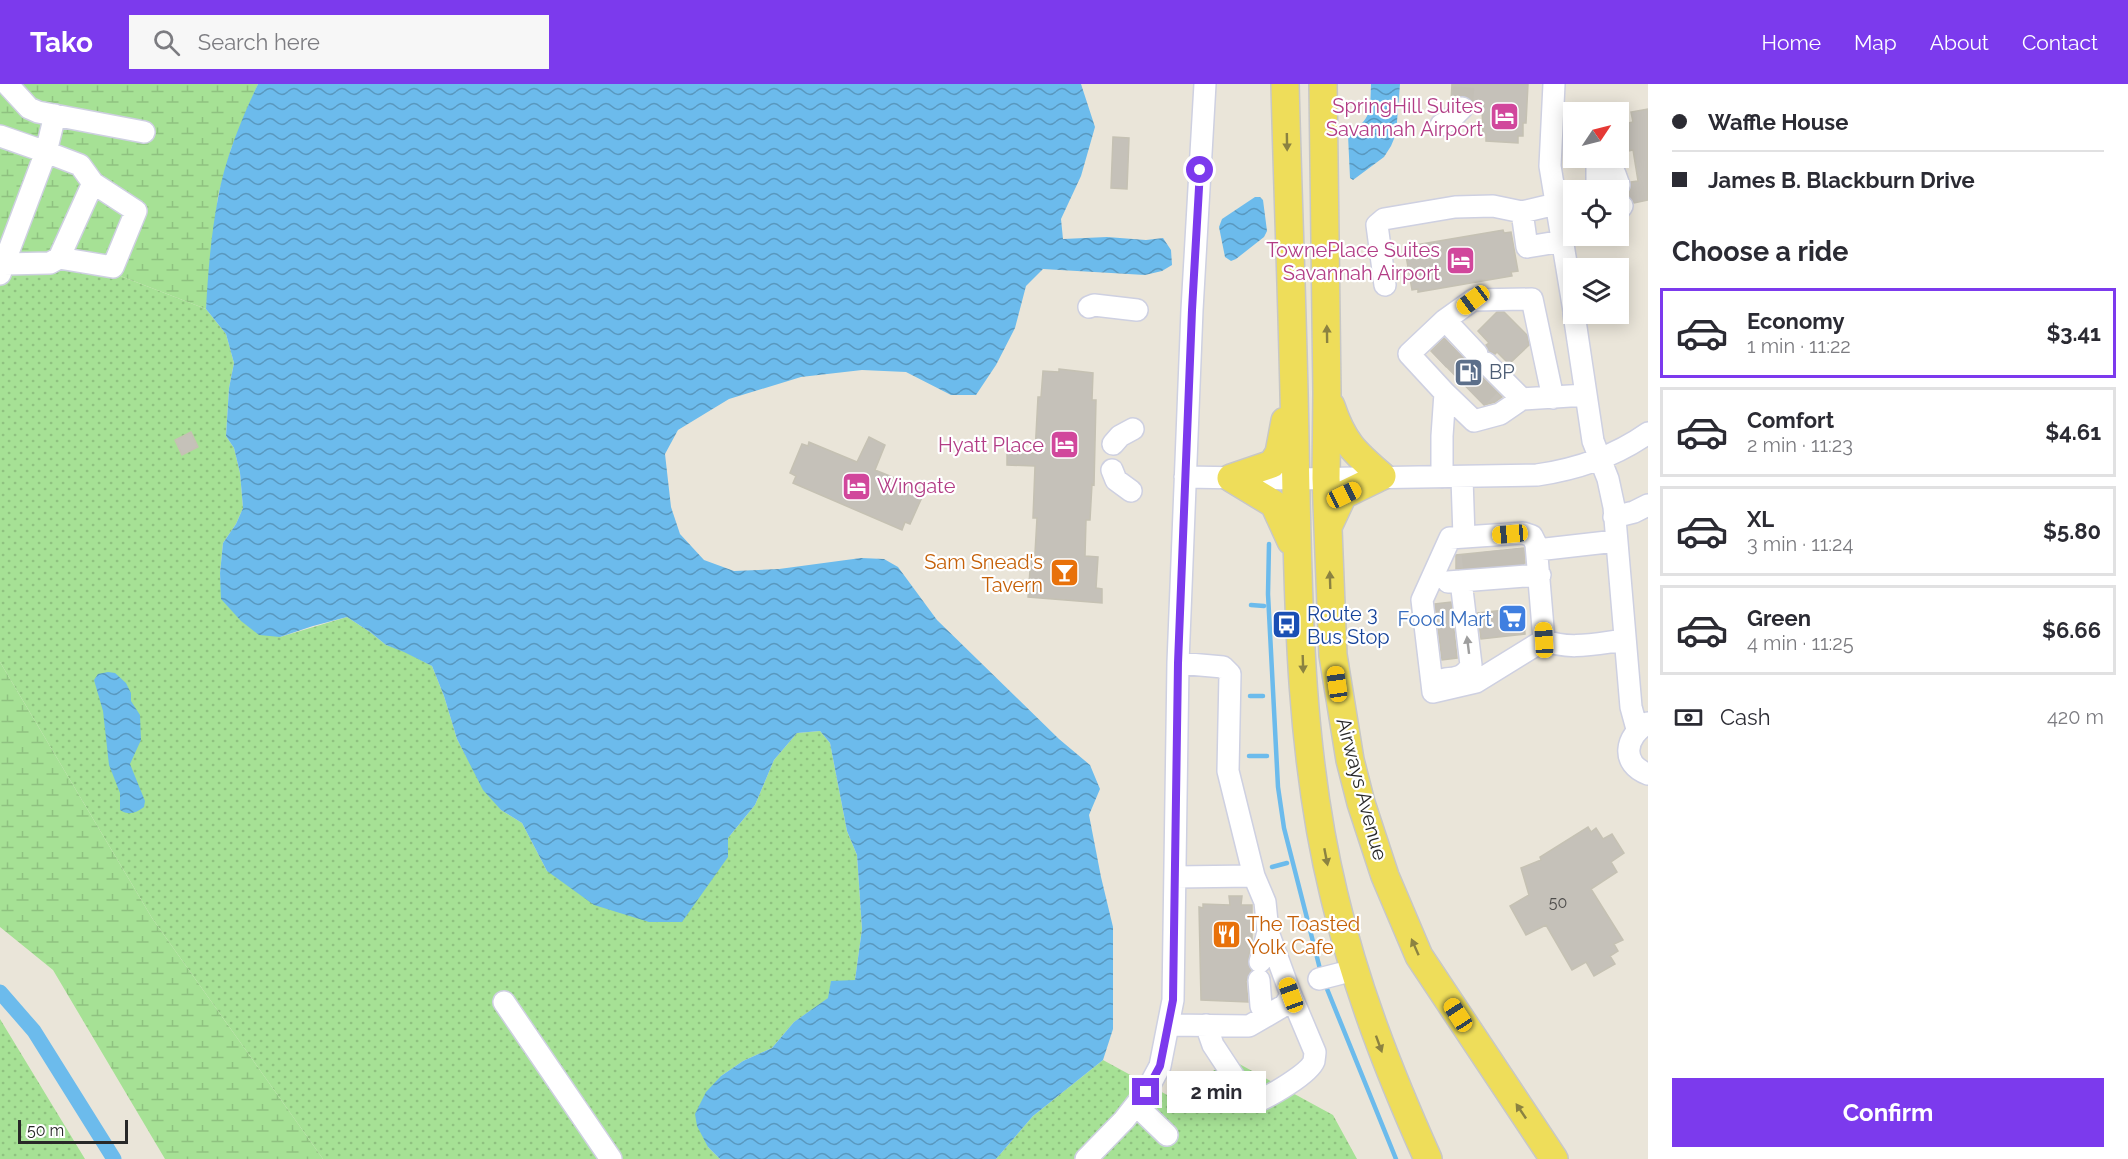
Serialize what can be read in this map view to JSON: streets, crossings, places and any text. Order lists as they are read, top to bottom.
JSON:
{
  "streets": {
    "main road": ["Airways Avenue"]
  },
  "places": {
    "hotel": [
      "SpringHill Suites Savannah Airport",
      "TownePlace Suites Savannah Airport",
      "Hyatt Place",
      "Wingate"
    ],
    "fuel station": ["BP"],
    "bar": ["Sam Snead's Tavern"],
    "supermarket": ["Food Mart"],
    "bus stop": ["Route 3 Bus Stop"],
    "restaurant": ["The Toasted Yolk Cafe"]
  },
  "house_numbers": ["50"],
  "scale_bar": "50 m",
  "north": "top right",
  "page": {
    "header": "Tako",
    "search": "Search here",
    "nav": [
      "Home",
      "Map",
      "About",
      "Contact"
    ],
    "banner": ["Waffle House", "James B. Blackburn Drive"],
    "heading": "Choose a ride",
    "list": [
      {
        "name": "Economy",
        "note": "1 min · 11:22",
        "value": "$3.41"
      },
      {
        "name": "Comfort",
        "note": "2 min · 11:23",
        "value": "$4.61"
      },
      {
        "name": "XL",
        "note": "3 min · 11:24",
        "value": "$5.80"
      },
      {
        "name": "Green",
        "note": "4 min · 11:25",
        "value": "$6.66"
      }
    ],
    "pay": ["Cash", "420 m"],
    "buttons": "Confirm",
    "bubble": "2 min",
    "scale": "50 m"
  }
}
